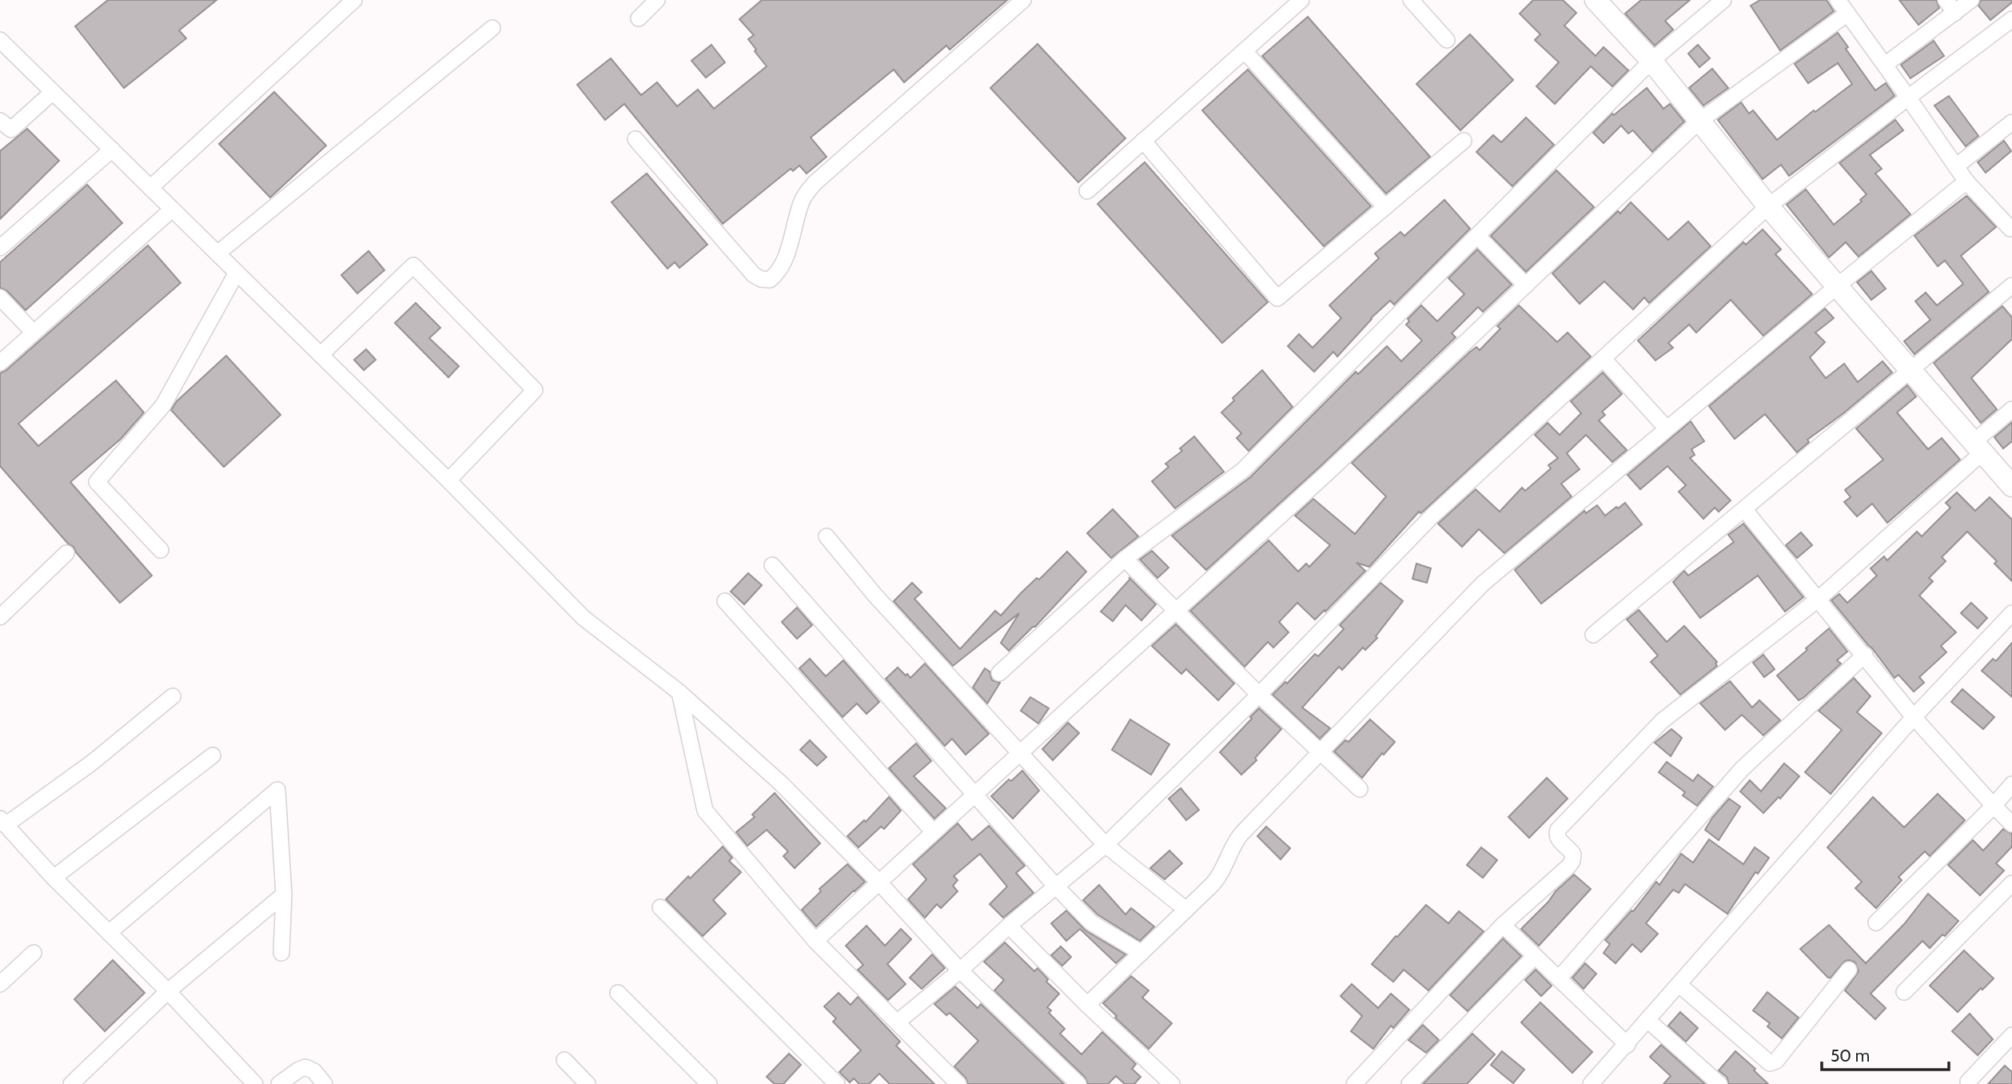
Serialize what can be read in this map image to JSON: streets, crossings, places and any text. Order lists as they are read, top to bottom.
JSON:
{
  "scale_bar": "50 m"
}
